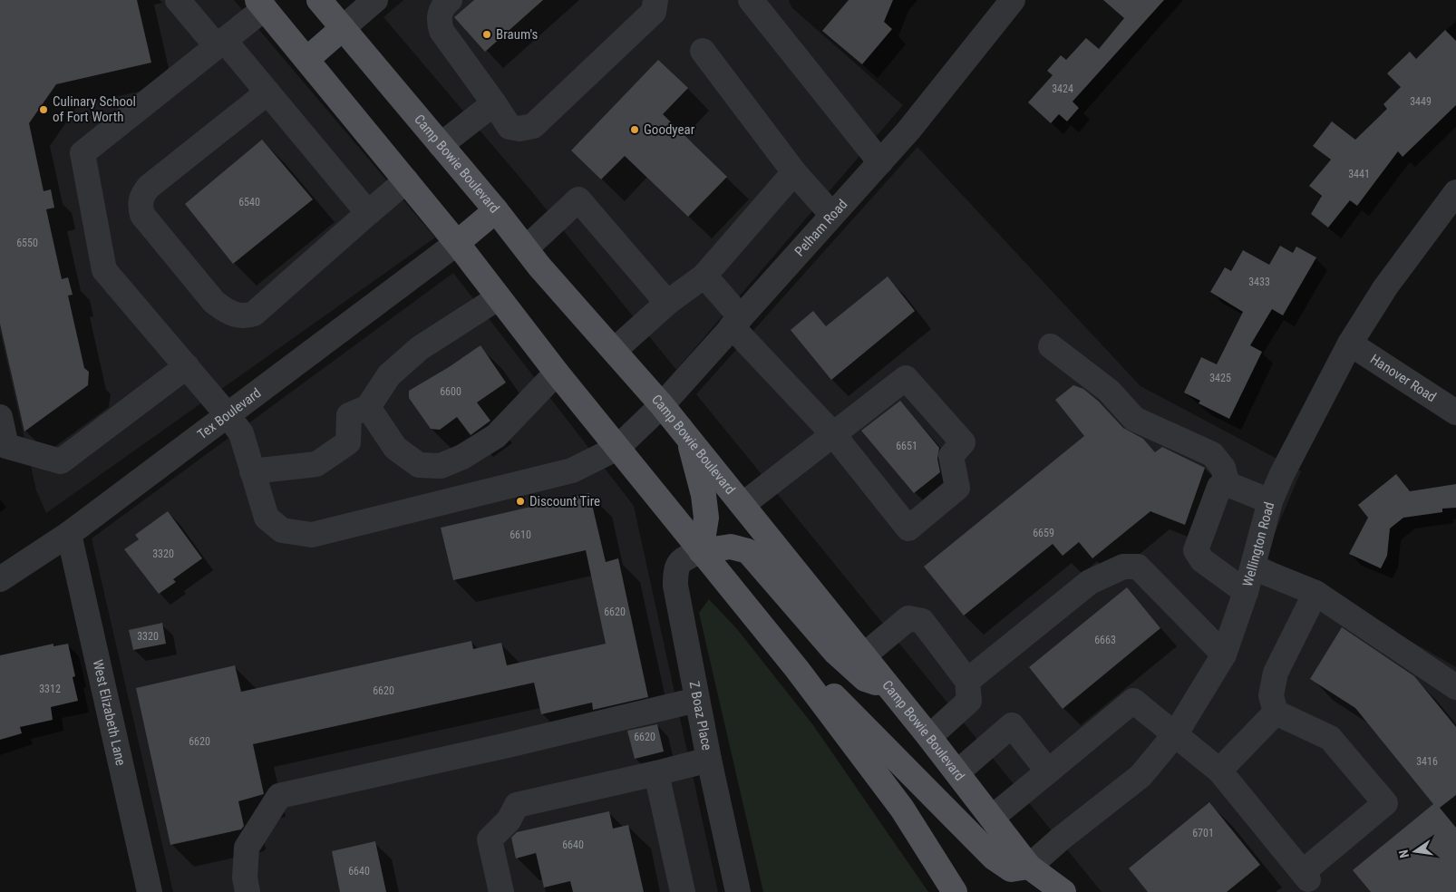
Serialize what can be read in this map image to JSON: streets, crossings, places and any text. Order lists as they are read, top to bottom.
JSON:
{
  "streets": {
    "main road": ["Camp Bowie Boulevard"],
    "street": [
      "Pelham Road",
      "Hanover Road",
      "Tex Boulevard",
      "Wellington Road",
      "West Elizabeth Lane",
      "Z Boaz Place"
    ]
  },
  "crossings": [
    ["Camp Bowie Boulevard", "Pelham Road"],
    ["Camp Bowie Boulevard", "Wellington Road"],
    ["Pelham Road", "Tex Boulevard"],
    ["Hanover Road", "Wellington Road"],
    ["Tex Boulevard", "West Elizabeth Lane"]
  ],
  "places": [
    "Braum's",
    "Culinary School of Fort Worth",
    "Goodyear",
    "Discount Tire"
  ],
  "house_numbers": [
    "3424",
    "3449",
    "3441",
    "6540",
    "6550",
    "3433",
    "3425",
    "6600",
    "6651",
    "6659",
    "6610",
    "3320",
    "6620",
    "3320",
    "6663",
    "3312",
    "6620",
    "6620",
    "6620",
    "3416",
    "6701",
    "6640",
    "6640"
  ],
  "north": "left"
}
